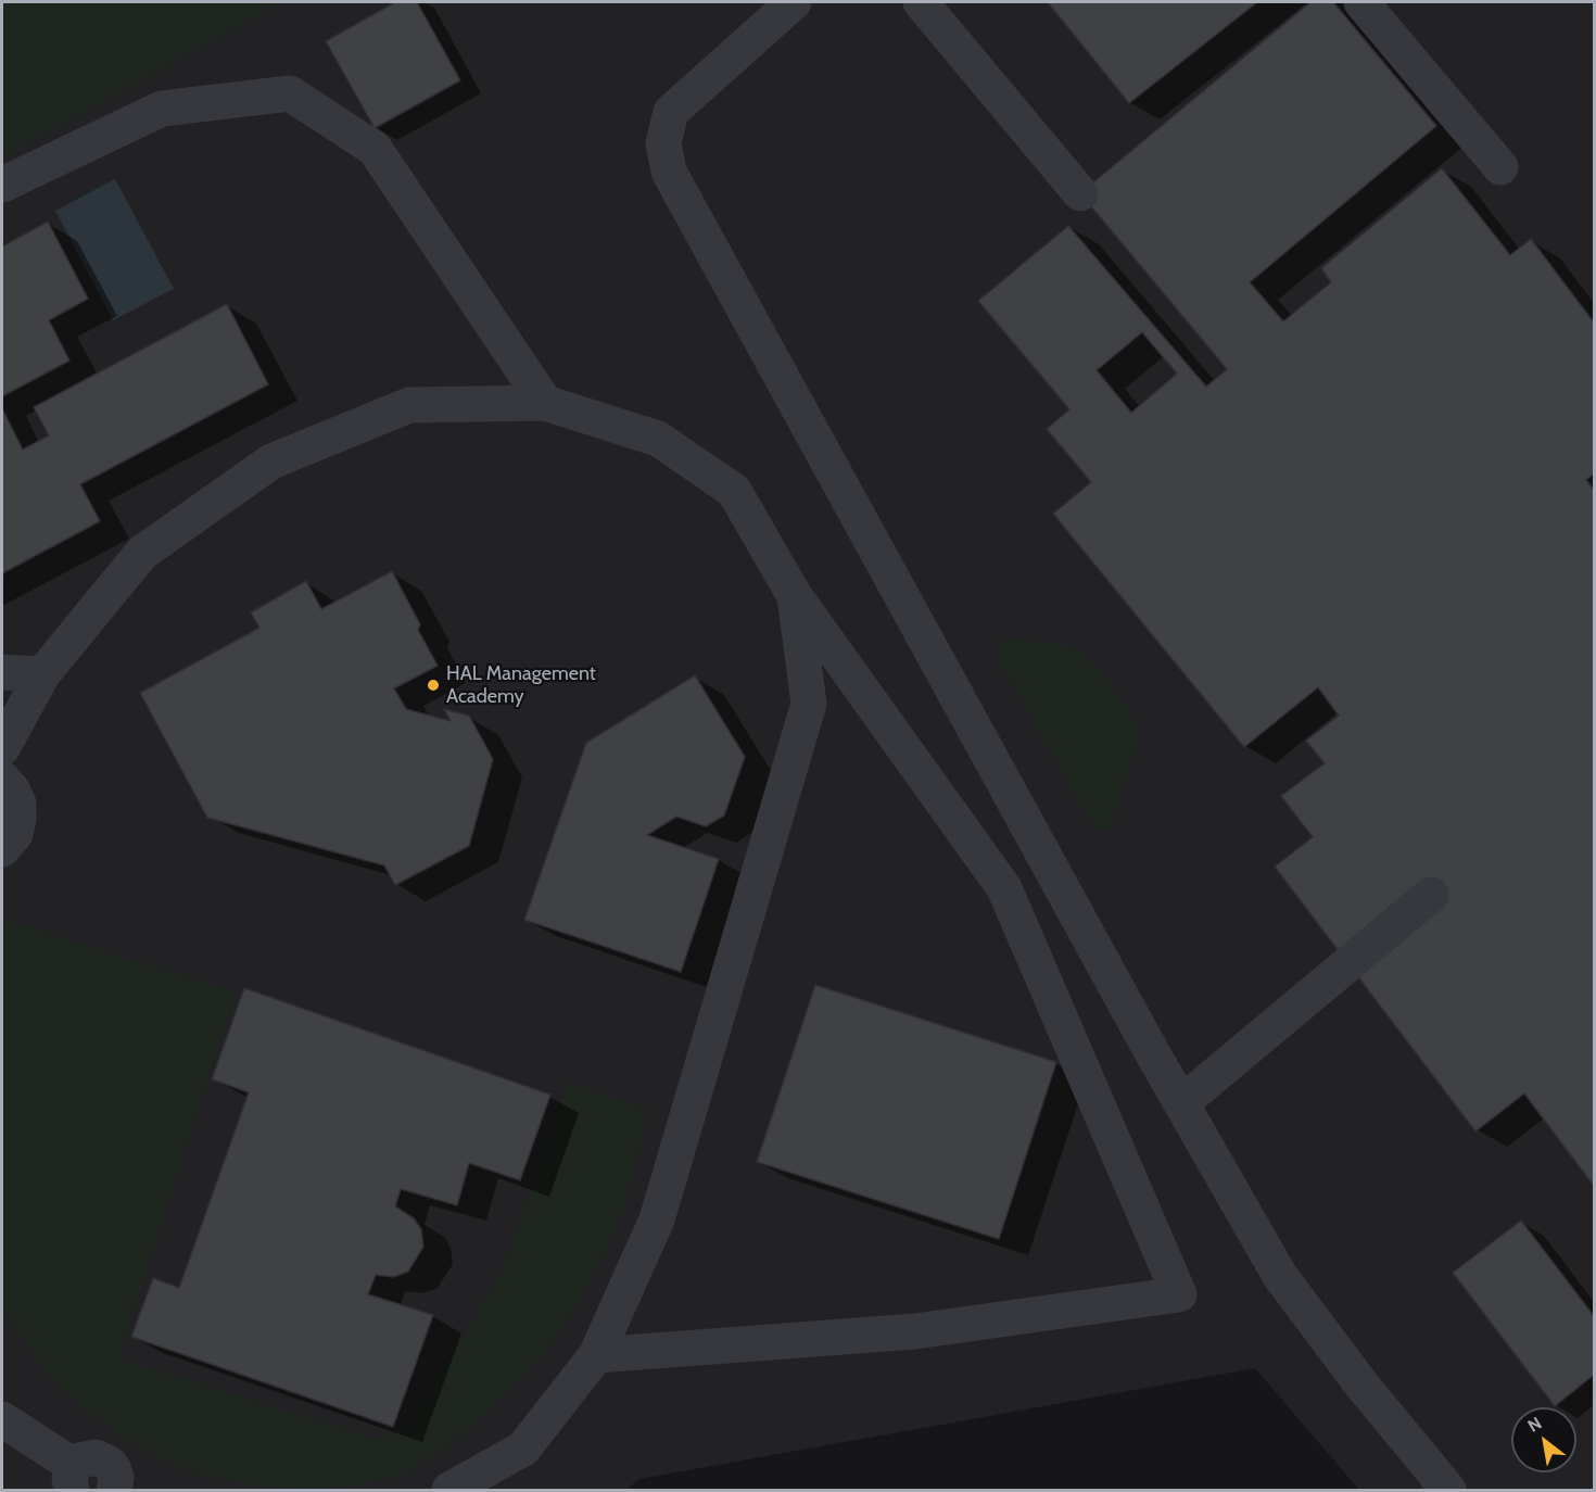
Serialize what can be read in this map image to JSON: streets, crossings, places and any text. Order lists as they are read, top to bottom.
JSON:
{
  "places": ["HAL Management Academy"],
  "north": "top left"
}
